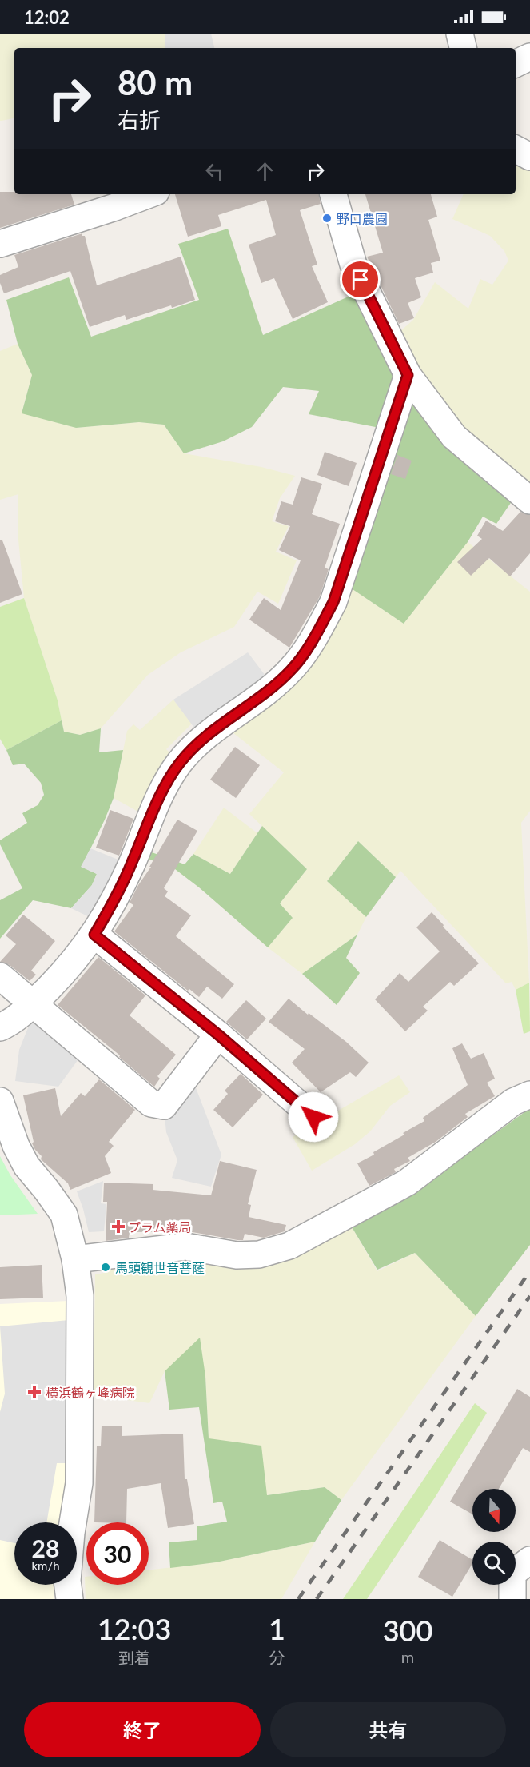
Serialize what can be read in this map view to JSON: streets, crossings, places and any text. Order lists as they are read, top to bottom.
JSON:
{
  "places": {
    "other": ["野口農園", "馬頭観世音菩薩"],
    "health": ["プラム薬局", "横浜鶴ヶ峰病院"]
  },
  "north": "bottom",
  "page": {
    "status": "12:02",
    "turn": ["80 m", "右折"],
    "speed": "28 km/h",
    "limit": "30",
    "eta": [
      "12:03",
      "到着",
      "1",
      "分",
      "300",
      "m"
    ],
    "buttons": ["終了", "共有"]
  }
}
